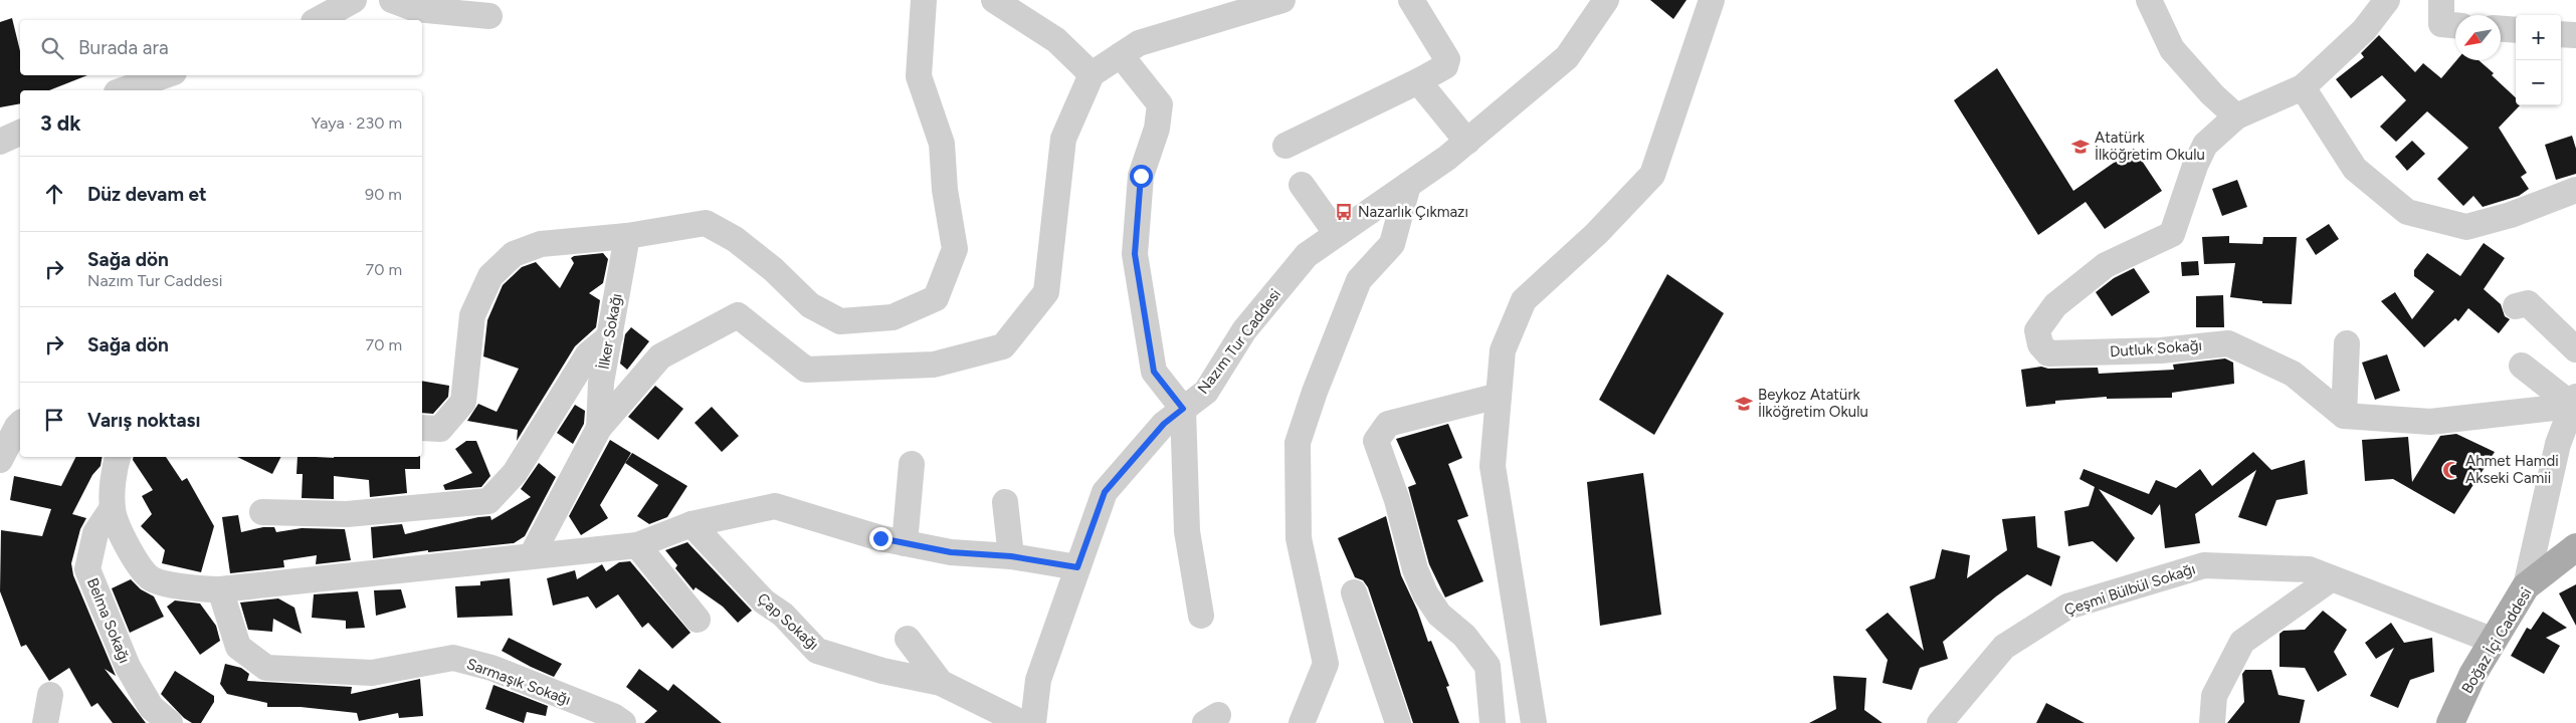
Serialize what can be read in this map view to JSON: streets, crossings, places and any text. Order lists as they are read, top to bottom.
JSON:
{
  "streets": {
    "main road": ["Boğaz İçi Caddesi"],
    "street": [
      "İlker Sokağı",
      "Nazım Tur Caddesi",
      "Dutluk Sokağı",
      "Çeşmi Bülbül Sokağı",
      "Belma Sokağı",
      "Çap Sokağı",
      "Sarmaşık Sokağı"
    ]
  },
  "crossings": [
    ["Çeşmi Bülbül Sokağı", "Boğaz İçi Caddesi"]
  ],
  "places": {
    "school or university": ["Atatürk İlköğretim Okulu", "Beykoz Atatürk İlköğretim Okulu"],
    "bus stop": ["Nazarlık Çıkmazı"],
    "mosque": ["Ahmet Hamdi Akseki Camii"]
  },
  "north": "bottom left",
  "page": {
    "map_buttons": ["+", "−"],
    "search": "Burada ara",
    "heading": ["3 dk", "Yaya · 230 m"],
    "list": [
      ["Düz devam et", "90 m"],
      ["Sağa dön", "Nazım Tur Caddesi", "70 m"],
      ["Sağa dön", "70 m"],
      "Varış noktası"
    ]
  }
}
